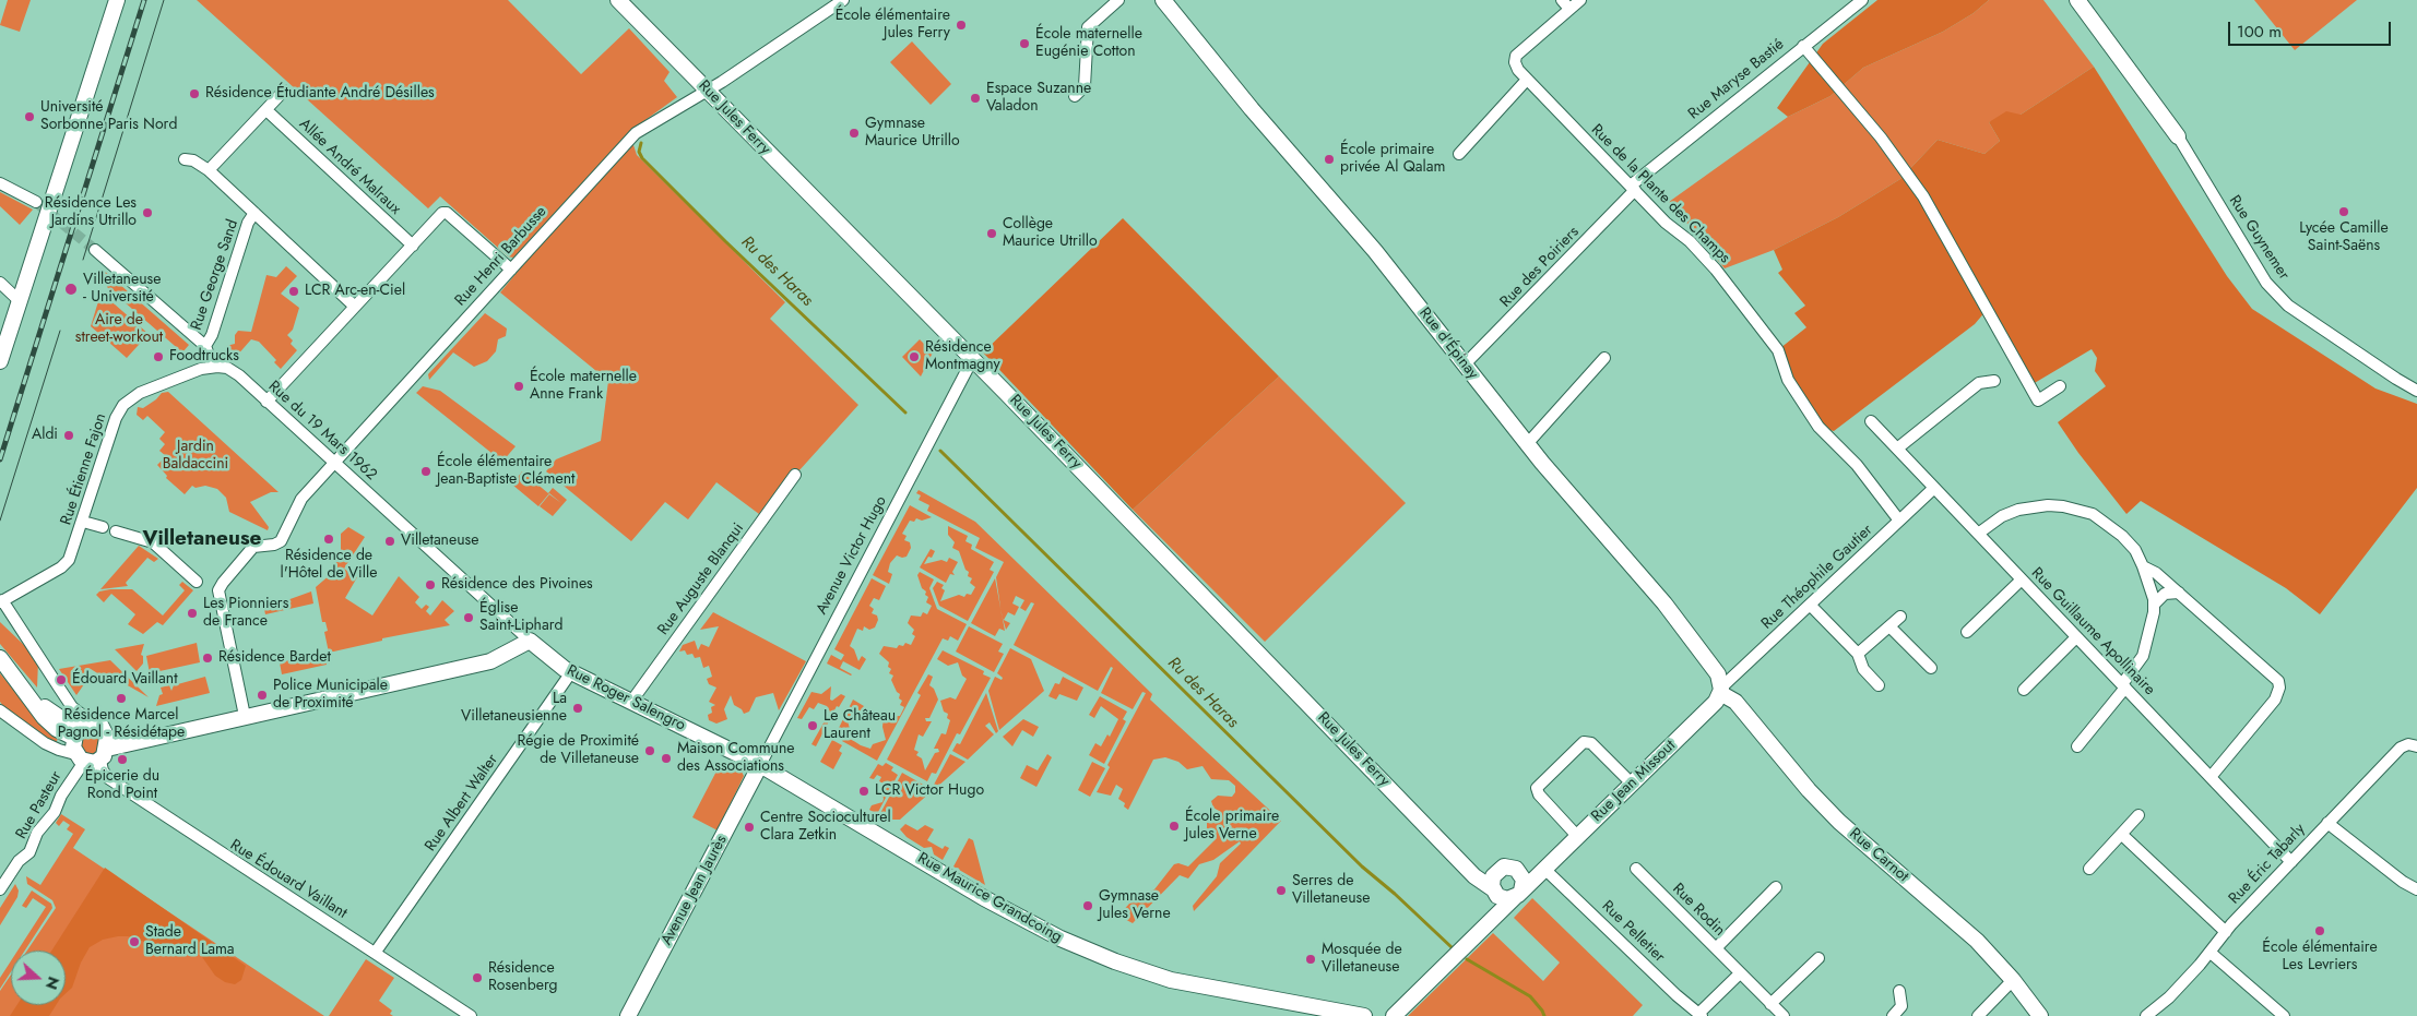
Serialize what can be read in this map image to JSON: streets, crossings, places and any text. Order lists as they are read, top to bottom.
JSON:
{
  "streets": {
    "street": [
      "Rue Maryse Bastié",
      "Rue Jules Ferry",
      "Allée André Malraux",
      "Rue de la Plante des Champs",
      "Rue Guynemer",
      "Rue Henri Barbusse",
      "Rue des Poiriers",
      "Rue George Sand",
      "Rue d'Épinay",
      "Rue du 19 Mars 1962",
      "Rue Étienne Fajon",
      "Avenue Victor Hugo",
      "Rue Théophile Gautier",
      "Rue Auguste Blanqui",
      "Rue Guillaume Apollinaire",
      "Rue Roger Salengro",
      "Rue Jean Missout",
      "Rue Albert Walter",
      "Rue Pasteur",
      "Rue Carnot",
      "Rue Éric Tabarly",
      "Rue Édouard Vaillant",
      "Avenue Jean Jaurès",
      "Rue Maurice Grandcoing",
      "Rue Rodin",
      "Rue Pelletier"
    ]
  },
  "crossings": [
    ["Rue Maryse Bastié", "Rue de la Plante des Champs"],
    ["Rue Maryse Bastié", "Rue des Poiriers"],
    ["Rue Jules Ferry", "Rue Henri Barbusse"],
    ["Rue Jules Ferry", "Avenue Victor Hugo"],
    ["Rue Jules Ferry", "Rue Jean Missout"],
    ["Rue de la Plante des Champs", "Rue des Poiriers"],
    ["Rue de la Plante des Champs", "Rue Théophile Gautier"],
    ["Rue Henri Barbusse", "Rue du 19 Mars 1962"],
    ["Rue des Poiriers", "Rue d'Épinay"],
    ["Rue d'Épinay", "Rue Théophile Gautier"],
    ["Rue d'Épinay", "Rue Jean Missout"],
    ["Rue d'Épinay", "Rue Carnot"],
    ["Rue du 19 Mars 1962", "Rue Étienne Fajon"],
    ["Rue du 19 Mars 1962", "Rue Roger Salengro"],
    ["Avenue Victor Hugo", "Rue Roger Salengro"],
    ["Avenue Victor Hugo", "Avenue Jean Jaurès"],
    ["Avenue Victor Hugo", "Rue Maurice Grandcoing"],
    ["Rue Théophile Gautier", "Rue Guillaume Apollinaire"],
    ["Rue Théophile Gautier", "Rue Jean Missout"],
    ["Rue Théophile Gautier", "Rue Carnot"],
    ["Rue Auguste Blanqui", "Rue Roger Salengro"],
    ["Rue Guillaume Apollinaire", "Rue Éric Tabarly"],
    ["Rue Roger Salengro", "Rue Albert Walter"],
    ["Rue Roger Salengro", "Avenue Jean Jaurès"],
    ["Rue Roger Salengro", "Rue Maurice Grandcoing"],
    ["Rue Jean Missout", "Rue Carnot"],
    ["Rue Jean Missout", "Rue Pelletier"],
    ["Rue Albert Walter", "Rue Édouard Vaillant"],
    ["Avenue Jean Jaurès", "Rue Maurice Grandcoing"]
  ],
  "districts": ["Villetaneuse"],
  "water": ["Ru des Haras"],
  "parks": ["Aire de street-workout", "Jardin Baldaccini"],
  "places": [
    "École élémentaire Jules Ferry",
    "École maternelle Eugénie Cotton",
    "Résidence Étudiante André Désilles",
    "Espace Suzanne Valadon",
    "Université Sorbonne Paris Nord",
    "Gymnase Maurice Utrillo",
    "École primaire privée Al Qalam",
    "Lycée Camille Saint-Saëns",
    "Résidence Les Jardins Utrillo",
    "Collège Maurice Utrillo",
    "Villetaneuse - Université",
    "LCR Arc-en-Ciel",
    "Foodtrucks",
    "Résidence Montmagny",
    "École maternelle Anne Frank",
    "Aldi",
    "École élémentaire Jean-Baptiste Clément",
    "Résidence de l'Hôtel de Ville",
    "Villetaneuse",
    "Résidence des Pivoines",
    "Les Pionniers de France",
    "Église Saint-Liphard",
    "Résidence Bardet",
    "Édouard Vaillant",
    "Police Municipale de Proximité",
    "Résidence Marcel Pagnol - Résidétape",
    "La Villetaneusienne",
    "Le Château Laurent",
    "Régie de Proximité de Villetaneuse",
    "Maison Commune des Associations",
    "Épicerie du Rond Point",
    "LCR Victor Hugo",
    "École primaire Jules Verne",
    "Centre Socioculturel Clara Zetkin",
    "Serres de Villetaneuse",
    "Gymnase Jules Verne",
    "École élémentaire Les Levriers",
    "Stade Bernard Lama",
    "Mosquée de Villetaneuse",
    "Résidence Rosenberg"
  ],
  "scale_bar": "100 m",
  "north": "right"
}
